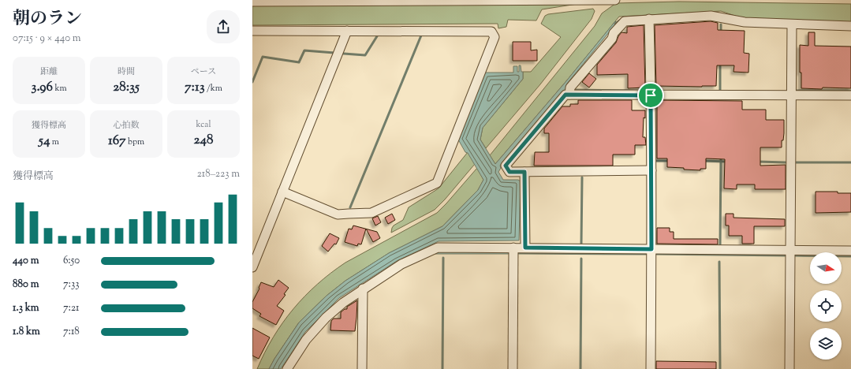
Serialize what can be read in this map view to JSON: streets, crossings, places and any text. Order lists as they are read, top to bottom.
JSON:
{
  "north": "right",
  "page": {
    "heading": ["朝のラン", "07:15 · 9 × 440 m"],
    "stats": [
      ["距離", "3.96 km"],
      ["時間", "28:35"],
      ["ペース", "7:13 /km"],
      ["獲得標高", "54 m"],
      ["心拍数", "167 bpm"],
      ["kcal", "248"]
    ],
    "chart": ["獲得標高", "218–223 m"],
    "list": [
      {
        "name": "440 m",
        "note": "6:50"
      },
      {
        "name": "880 m",
        "note": "7:33"
      },
      {
        "name": "1.3 km",
        "note": "7:21"
      },
      {
        "name": "1.8 km",
        "note": "7:18"
      }
    ]
  }
}
